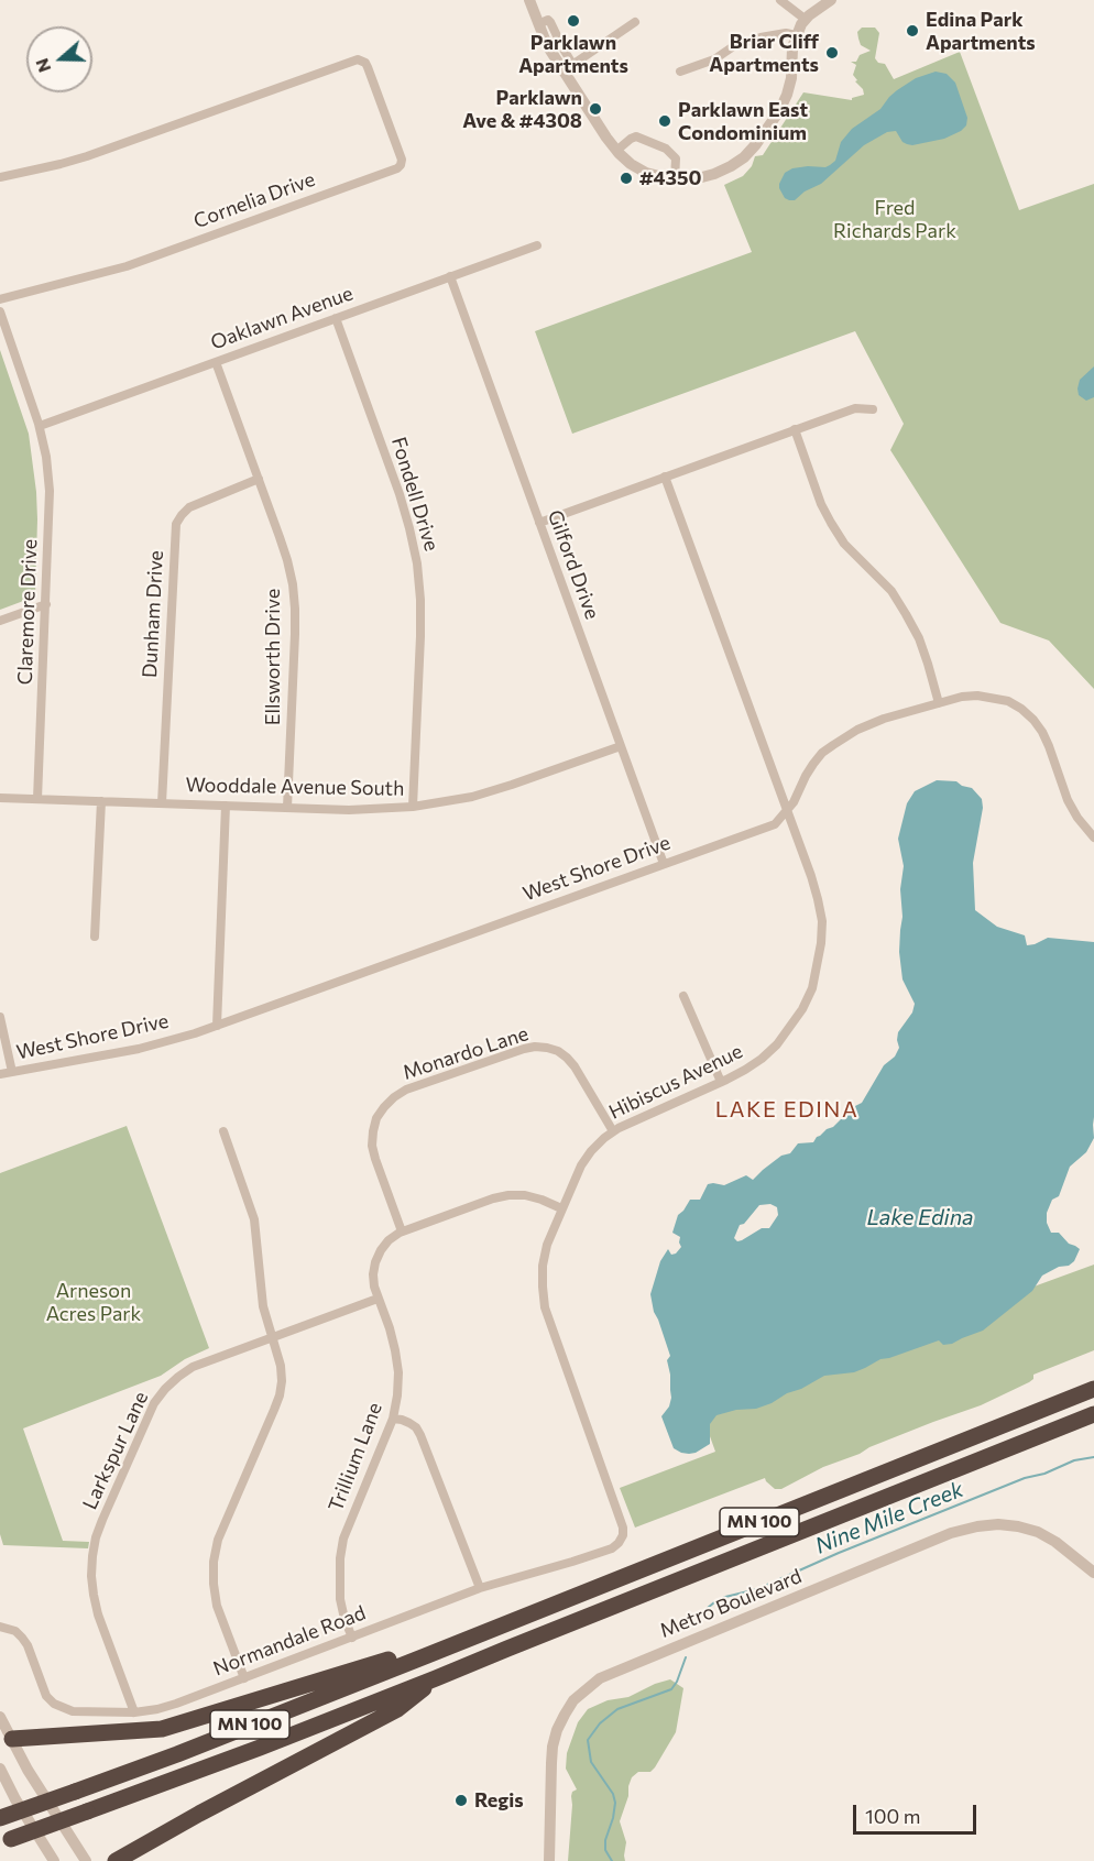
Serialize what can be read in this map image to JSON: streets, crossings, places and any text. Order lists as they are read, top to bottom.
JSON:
{
  "streets": {
    "highway": ["MN 100"],
    "street": [
      "Cornelia Drive",
      "Oaklawn Avenue",
      "Fondell Drive",
      "Gilford Drive",
      "Claremore Drive",
      "Dunham Drive",
      "Ellsworth Drive",
      "Wooddale Avenue South",
      "West Shore Drive",
      "Monardo Lane",
      "Hibiscus Avenue",
      "Larkspur Lane",
      "Trillium Lane",
      "Metro Boulevard",
      "Normandale Road"
    ]
  },
  "crossings": [
    ["Oaklawn Avenue", "Fondell Drive"],
    ["Oaklawn Avenue", "Gilford Drive"],
    ["Oaklawn Avenue", "Claremore Drive"],
    ["Oaklawn Avenue", "Ellsworth Drive"],
    ["Fondell Drive", "Wooddale Avenue South"],
    ["Gilford Drive", "Wooddale Avenue South"],
    ["Gilford Drive", "West Shore Drive"],
    ["Claremore Drive", "Wooddale Avenue South"],
    ["Dunham Drive", "Ellsworth Drive"],
    ["Dunham Drive", "Wooddale Avenue South"],
    ["Ellsworth Drive", "Wooddale Avenue South"],
    ["West Shore Drive", "Hibiscus Avenue"],
    ["Monardo Lane", "Hibiscus Avenue"],
    ["Monardo Lane", "Trillium Lane"],
    ["Hibiscus Avenue", "Trillium Lane"],
    ["Hibiscus Avenue", "Normandale Road"],
    ["Larkspur Lane", "Trillium Lane"],
    ["Larkspur Lane", "Normandale Road"],
    ["Trillium Lane", "Normandale Road"]
  ],
  "districts": ["LAKE EDINA"],
  "water": ["Lake Edina", "Nine Mile Creek"],
  "parks": ["Fred Richards Park", "Arneson Acres Park"],
  "places": [
    "Parklawn Apartments",
    "Edina Park Apartments",
    "Briar Cliff Apartments",
    "Parklawn Ave & #4308",
    "Parklawn East Condominium",
    "#4350",
    "Regis"
  ],
  "scale_bar": "100 m",
  "north": "left"
}
